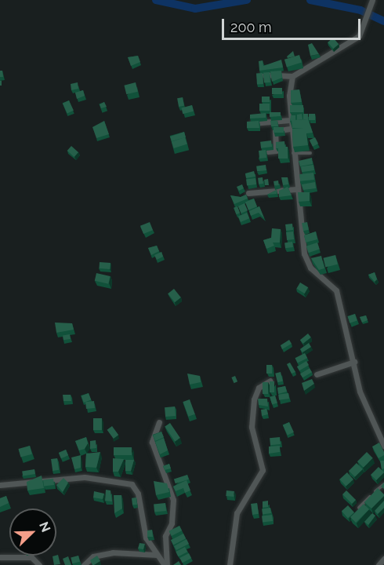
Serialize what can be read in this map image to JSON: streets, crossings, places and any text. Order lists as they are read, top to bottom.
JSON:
{
  "scale_bar": "200 m",
  "north": "top right"
}
